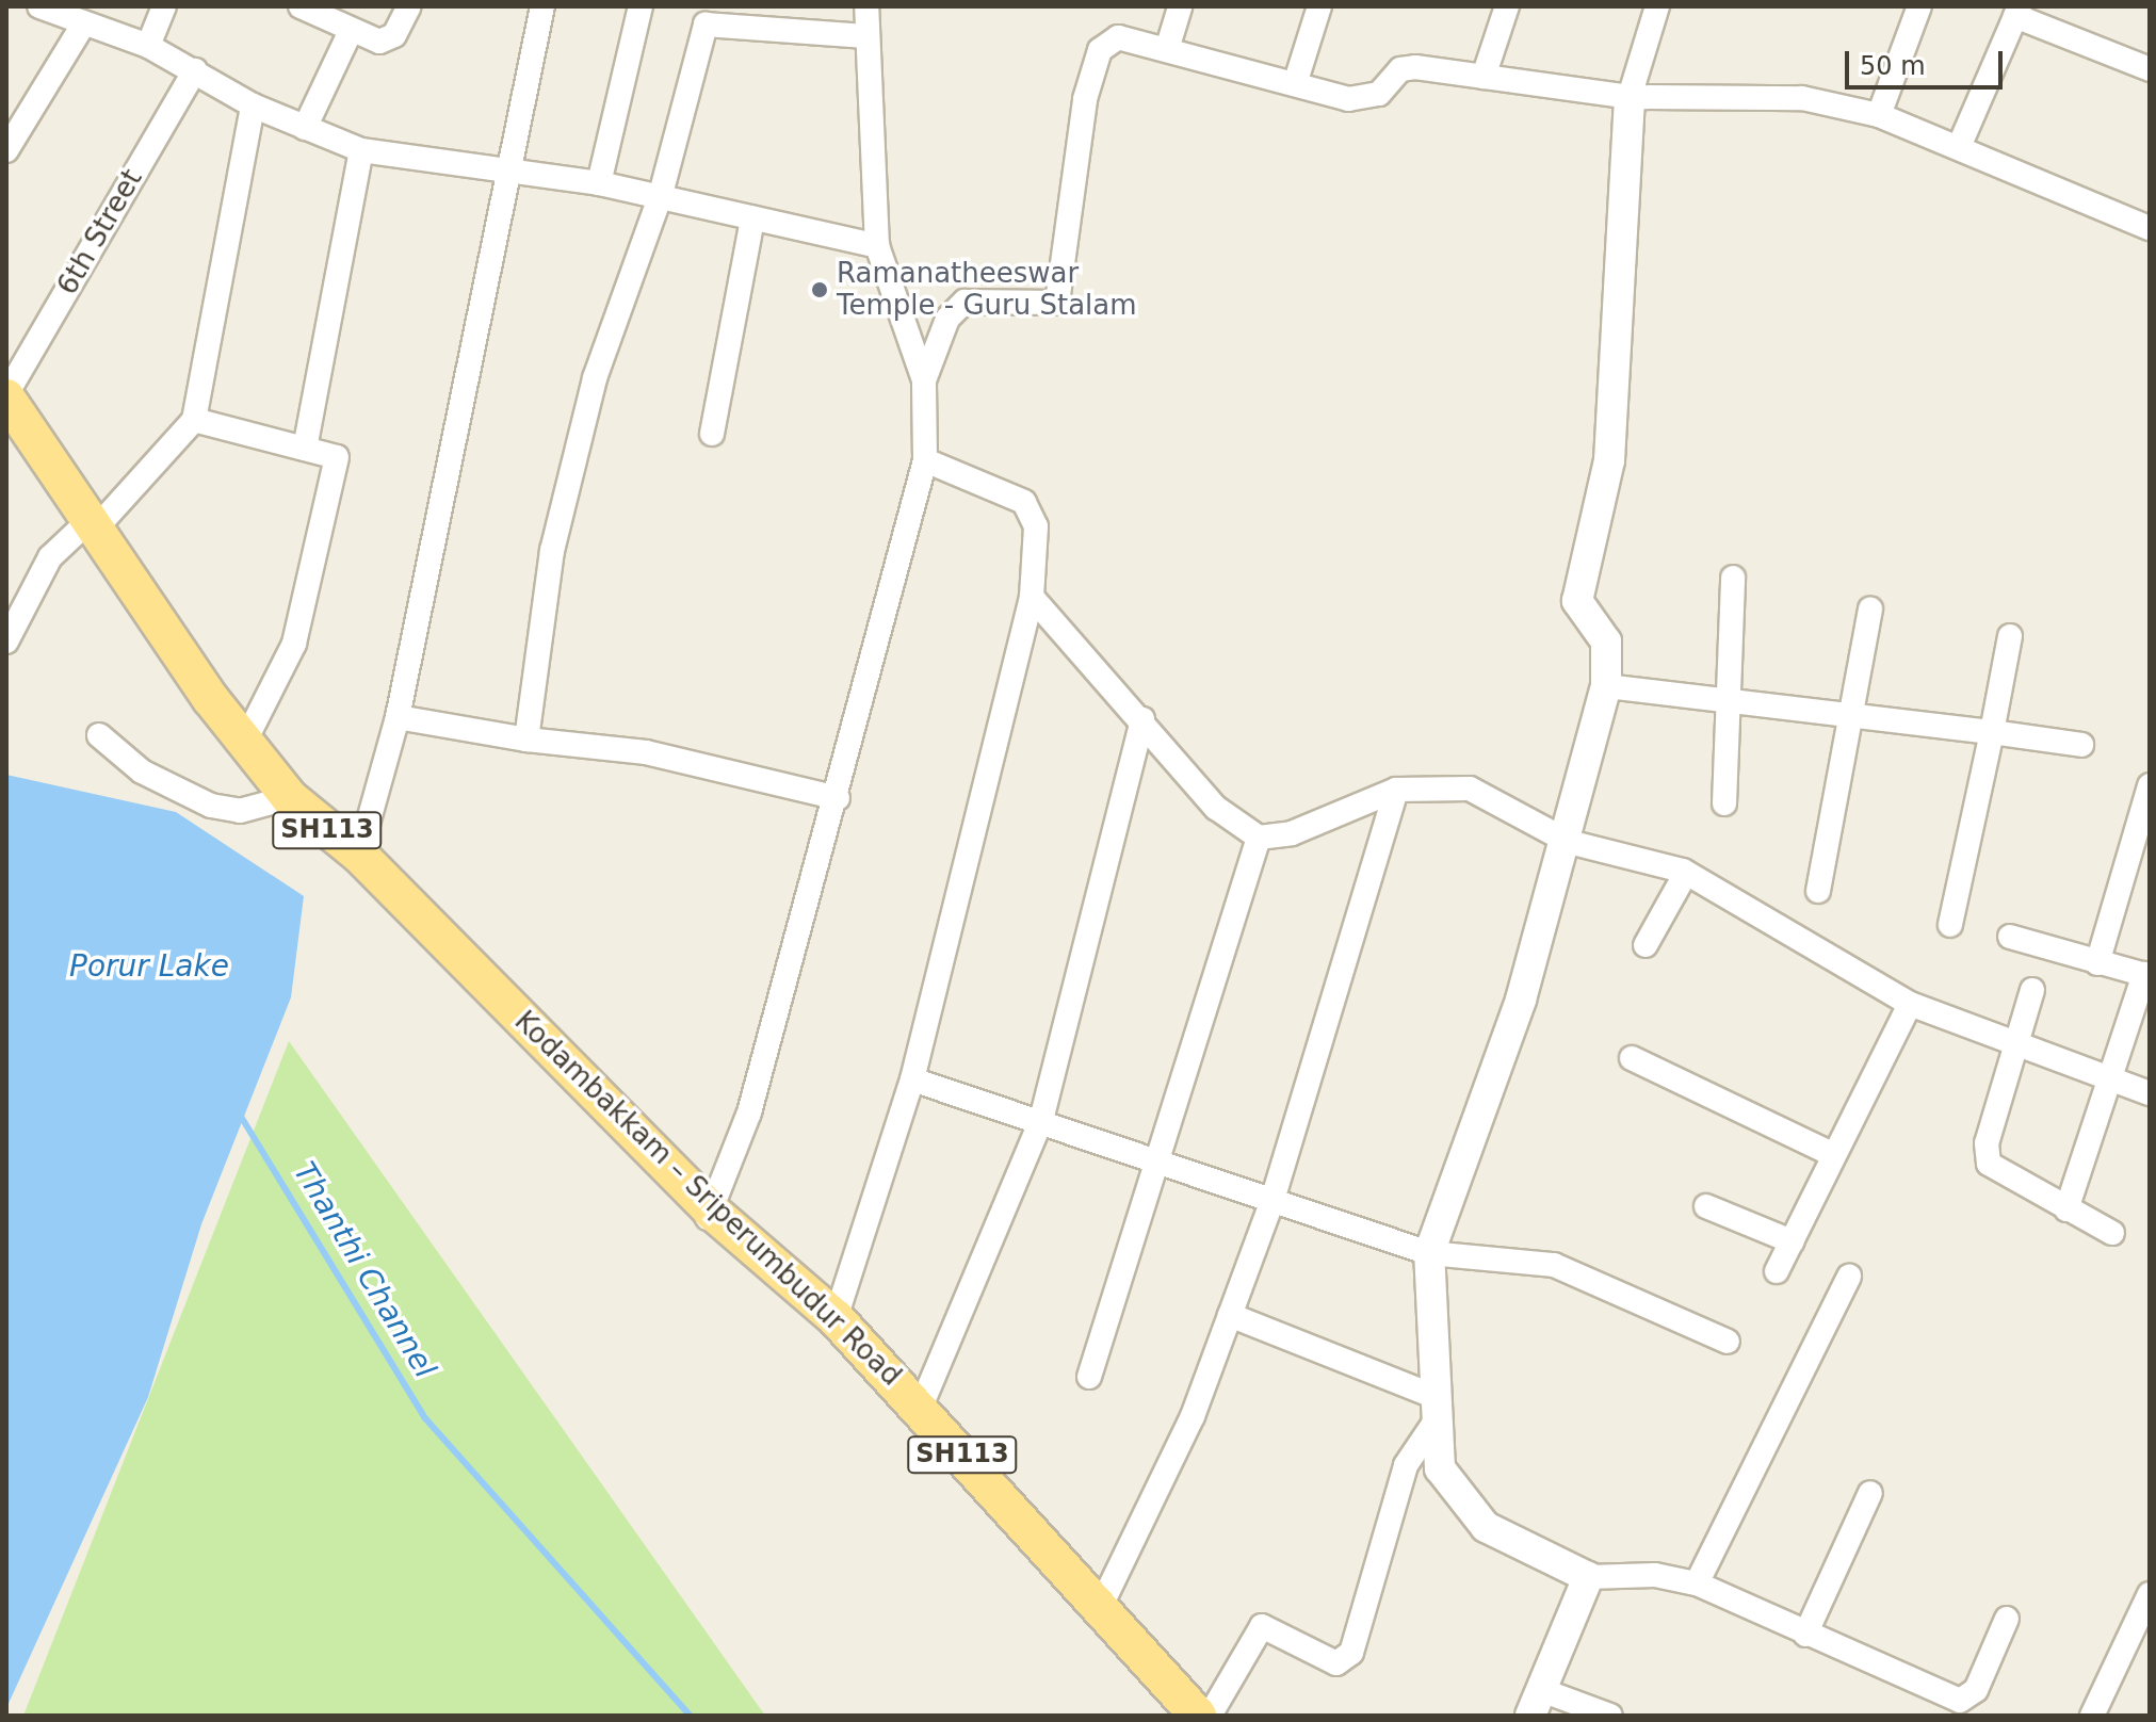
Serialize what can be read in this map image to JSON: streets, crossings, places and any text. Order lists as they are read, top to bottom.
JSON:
{
  "streets": {
    "main road": ["SH113", "Kodambakkam – Sriperumbudur Road"],
    "street": ["6th Street"]
  },
  "crossings": [
    ["6th Street", "Kodambakkam – Sriperumbudur Road"]
  ],
  "water": ["Porur Lake", "Thanthi Channel"],
  "places": ["Ramanatheeswar Temple - Guru Stalam"],
  "scale_bar": "50 m"
}
